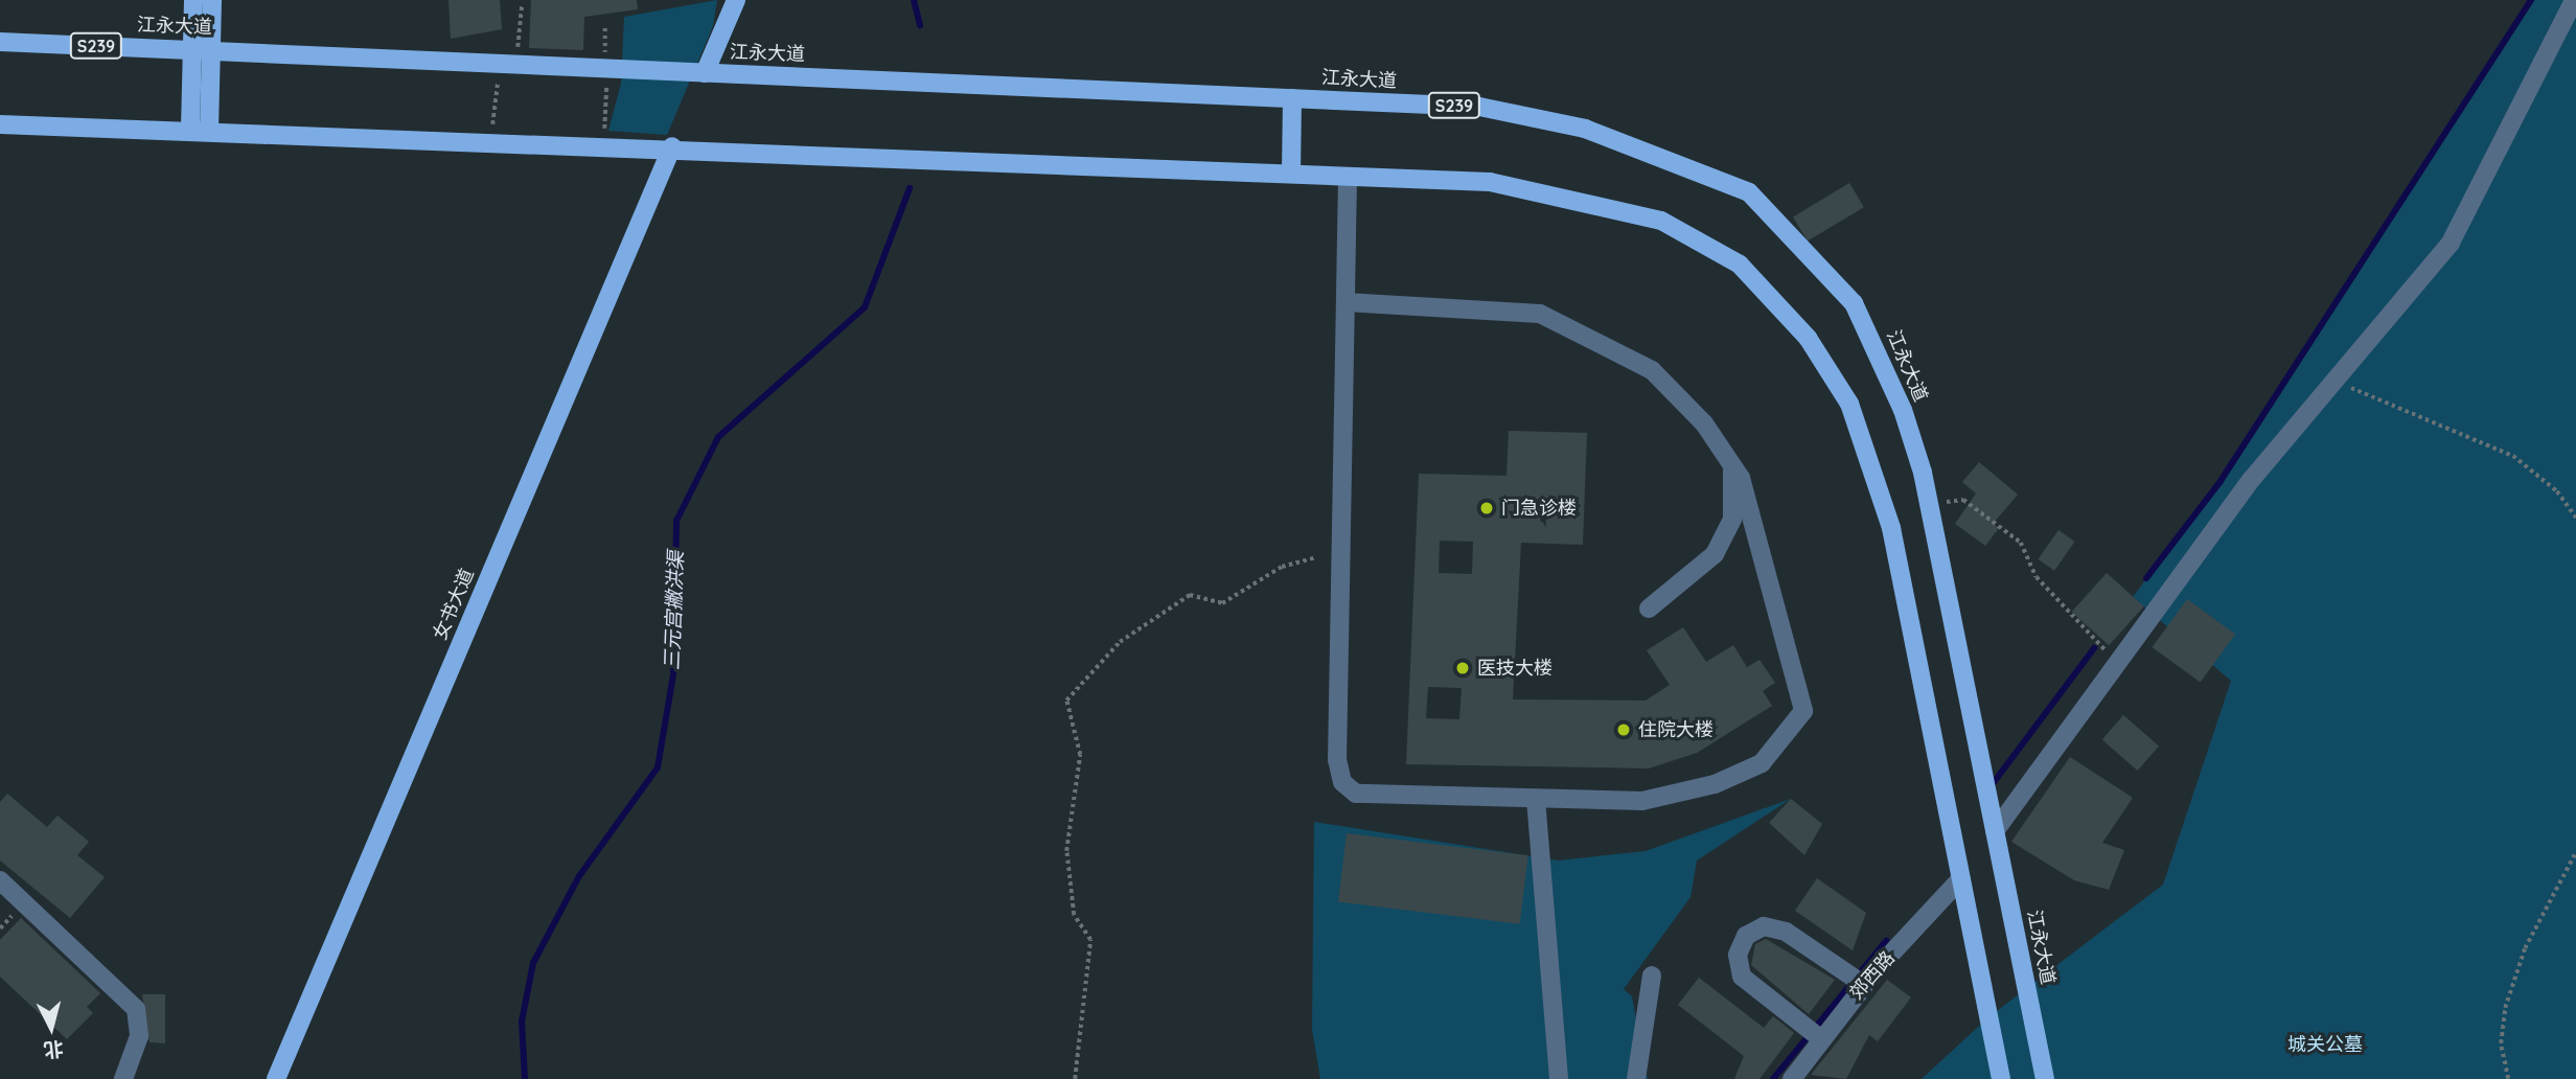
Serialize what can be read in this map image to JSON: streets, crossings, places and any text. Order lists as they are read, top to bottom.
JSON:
{
  "streets": {
    "main road": ["江永大道", "S239", "女书大道"],
    "street": ["郊西路"]
  },
  "water": ["三元宫撇洪渠"],
  "parks": ["城关公墓"],
  "places": ["门急诊楼", "医技大楼", "住院大楼"],
  "north": "bottom"
}
